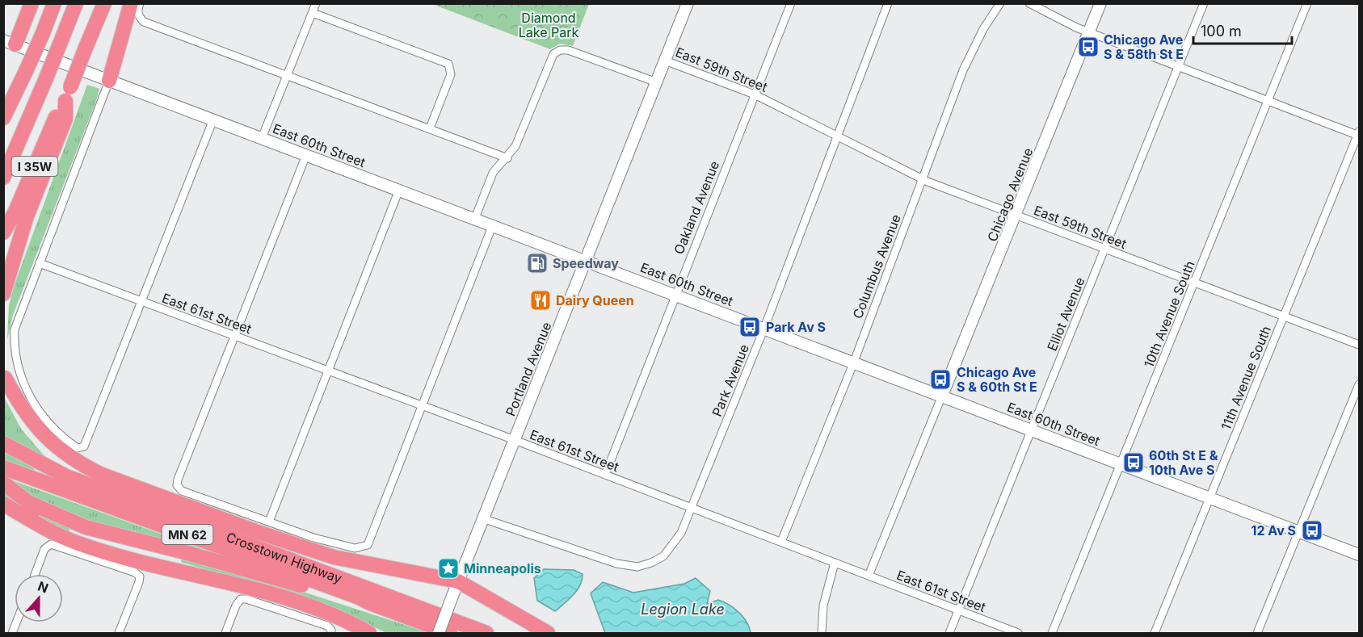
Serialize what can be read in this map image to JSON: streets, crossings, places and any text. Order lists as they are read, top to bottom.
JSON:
{
  "streets": {
    "highway": ["I 35W", "MN 62", "Crosstown Highway"],
    "street": [
      "East 59th Street",
      "East 60th Street",
      "Chicago Avenue",
      "Oakland Avenue",
      "Columbus Avenue",
      "East 61st Street",
      "Elliot Avenue",
      "10th Avenue South",
      "Portland Avenue",
      "11th Avenue South",
      "Park Avenue"
    ]
  },
  "crossings": [
    ["East 59th Street", "Chicago Avenue"],
    ["East 59th Street", "Oakland Avenue"],
    ["East 59th Street", "Columbus Avenue"],
    ["East 59th Street", "Elliot Avenue"],
    ["East 59th Street", "10th Avenue South"],
    ["East 59th Street", "Portland Avenue"],
    ["East 59th Street", "11th Avenue South"],
    ["East 59th Street", "Park Avenue"],
    ["East 60th Street", "Chicago Avenue"],
    ["East 60th Street", "Oakland Avenue"],
    ["East 60th Street", "Columbus Avenue"],
    ["East 60th Street", "Elliot Avenue"],
    ["East 60th Street", "10th Avenue South"],
    ["East 60th Street", "Portland Avenue"],
    ["East 60th Street", "11th Avenue South"],
    ["East 60th Street", "Park Avenue"],
    ["Oakland Avenue", "East 61st Street"],
    ["Columbus Avenue", "East 61st Street"],
    ["East 61st Street", "Elliot Avenue"],
    ["East 61st Street", "Portland Avenue"],
    ["East 61st Street", "Park Avenue"],
    ["Portland Avenue", "Park Avenue"]
  ],
  "water": ["Legion Lake"],
  "parks": ["Diamond Lake Park"],
  "places": {
    "bus stop": [
      "Chicago Ave S & 58th St E",
      "Park Av S",
      "Chicago Ave S & 60th St E",
      "60th St E & 10th Ave S",
      "12 Av S"
    ],
    "fuel station": ["Speedway"],
    "restaurant": ["Dairy Queen"],
    "place": ["Minneapolis"]
  },
  "scale_bar": "100 m",
  "north": "top"
}
